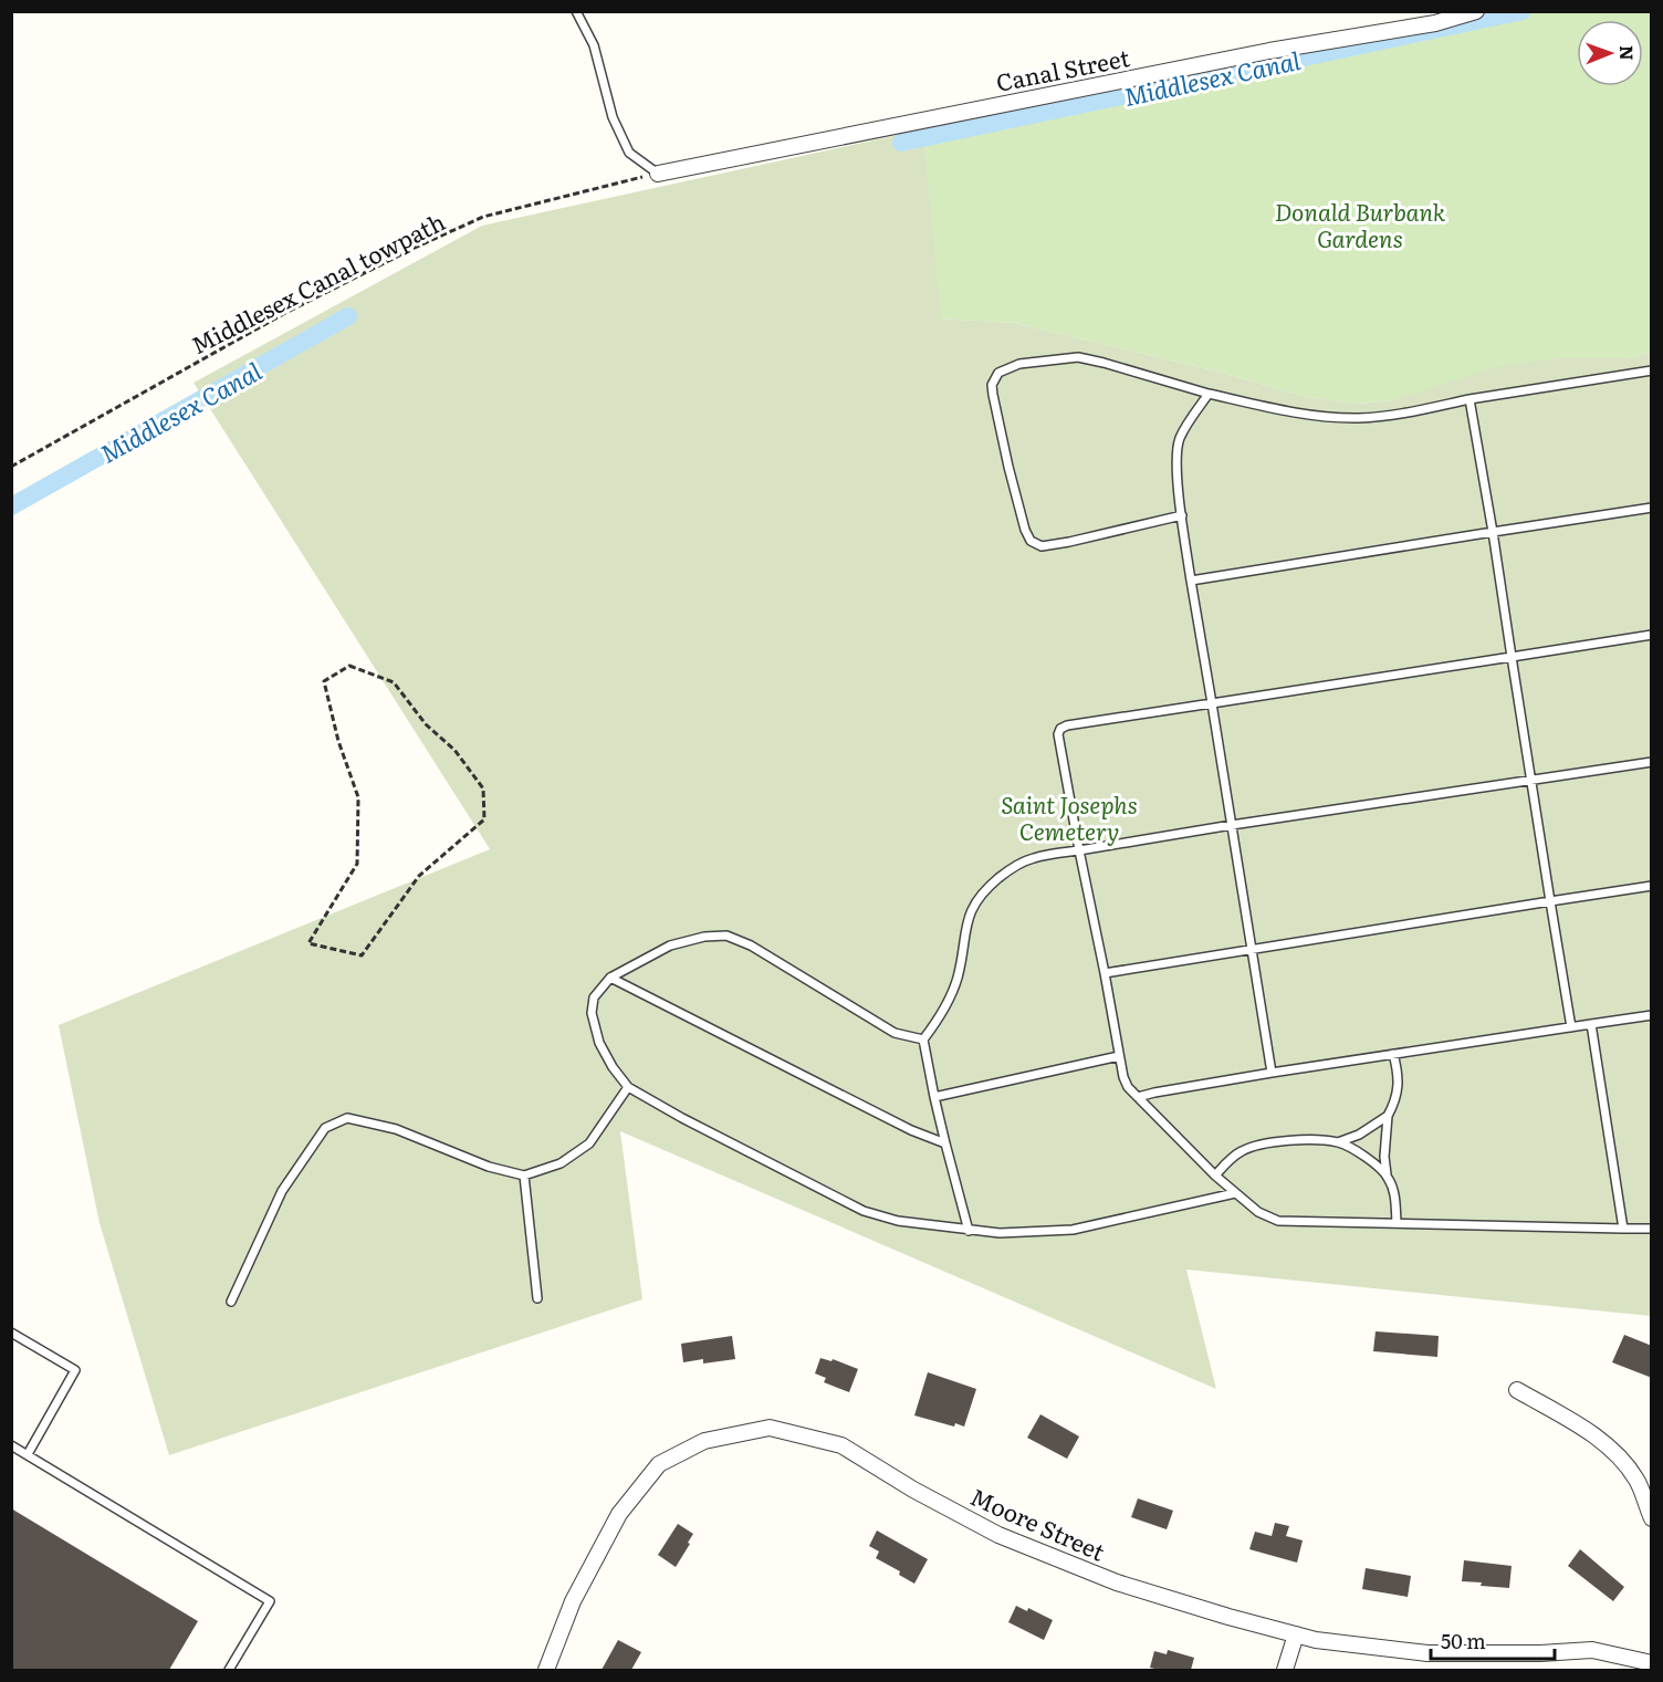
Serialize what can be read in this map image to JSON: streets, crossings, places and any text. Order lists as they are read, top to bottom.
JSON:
{
  "streets": {
    "street": ["Canal Street", "Moore Street"],
    "path": ["Middlesex Canal towpath"]
  },
  "crossings": [
    ["Canal Street", "Middlesex Canal towpath"]
  ],
  "water": ["Middlesex Canal"],
  "parks": ["Donald Burbank Gardens", "Saint Josephs Cemetery"],
  "scale_bar": "50 m",
  "north": "right"
}
